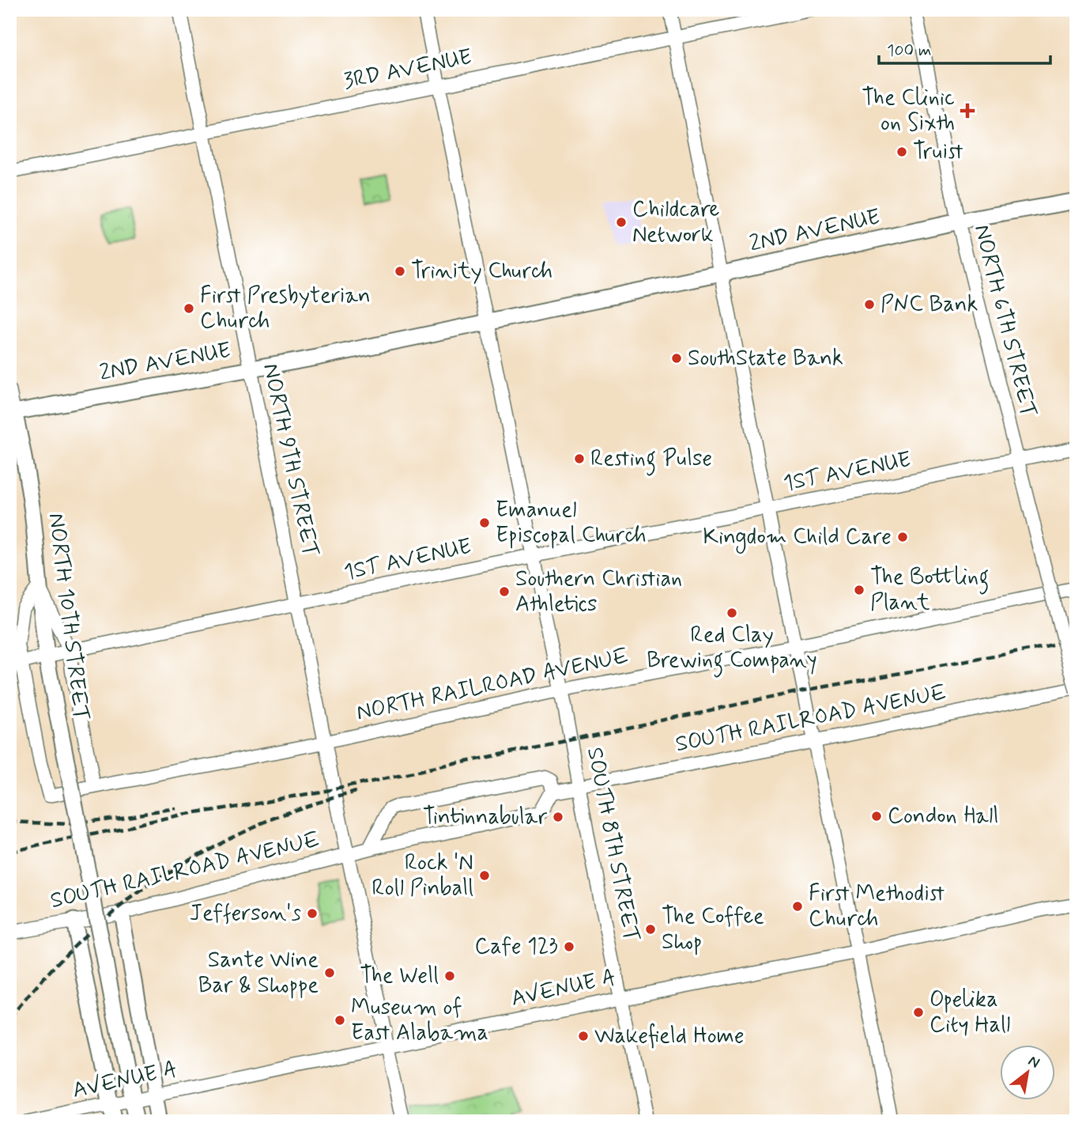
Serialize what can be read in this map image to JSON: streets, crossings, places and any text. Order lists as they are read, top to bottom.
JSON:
{
  "streets": {
    "main road": ["2ND AVENUE", "NORTH 10TH STREET"],
    "street": [
      "3RD AVENUE",
      "NORTH 6TH STREET",
      "NORTH 9TH STREET",
      "1ST AVENUE",
      "NORTH RAILROAD AVENUE",
      "SOUTH RAILROAD AVENUE",
      "SOUTH 8TH STREET",
      "AVENUE A"
    ]
  },
  "crossings": [
    ["3RD AVENUE", "NORTH 9TH STREET"],
    ["3RD AVENUE", "SOUTH 8TH STREET"],
    ["2ND AVENUE", "NORTH 6TH STREET"],
    ["2ND AVENUE", "NORTH 9TH STREET"],
    ["2ND AVENUE", "NORTH 10TH STREET"],
    ["2ND AVENUE", "SOUTH 8TH STREET"],
    ["NORTH 6TH STREET", "1ST AVENUE"],
    ["NORTH 6TH STREET", "SOUTH RAILROAD AVENUE"],
    ["NORTH 9TH STREET", "1ST AVENUE"],
    ["NORTH 9TH STREET", "NORTH RAILROAD AVENUE"],
    ["NORTH 9TH STREET", "SOUTH RAILROAD AVENUE"],
    ["NORTH 9TH STREET", "AVENUE A"],
    ["1ST AVENUE", "NORTH 10TH STREET"],
    ["1ST AVENUE", "NORTH RAILROAD AVENUE"],
    ["1ST AVENUE", "SOUTH 8TH STREET"],
    ["NORTH 10TH STREET", "NORTH RAILROAD AVENUE"],
    ["NORTH 10TH STREET", "AVENUE A"],
    ["NORTH RAILROAD AVENUE", "SOUTH 8TH STREET"],
    ["SOUTH RAILROAD AVENUE", "SOUTH 8TH STREET"],
    ["SOUTH 8TH STREET", "AVENUE A"]
  ],
  "places": {
    "health": ["The Clinic on Sixth"],
    "other": [
      "Truist",
      "Childcare Network",
      "Trinity Church",
      "PNC Bank",
      "First Presbyterian Church",
      "SouthState Bank",
      "Resting Pulse",
      "Emanuel Episcopal Church",
      "Kingdom Child Care",
      "The Bottling Plant",
      "Southern Christian Athletics",
      "Red Clay Brewing Company",
      "Condon Hall",
      "Tintinnabular",
      "Rock 'N Roll Pinball",
      "First Methodist Church",
      "Jefferson's",
      "The Coffee Shop",
      "Cafe 123",
      "Sante Wine Bar & Shoppe",
      "The Well",
      "Opelika City Hall",
      "Museum of East Alabama",
      "Wakefield Home"
    ]
  },
  "scale_bar": "100 m",
  "north": "top right"
}
